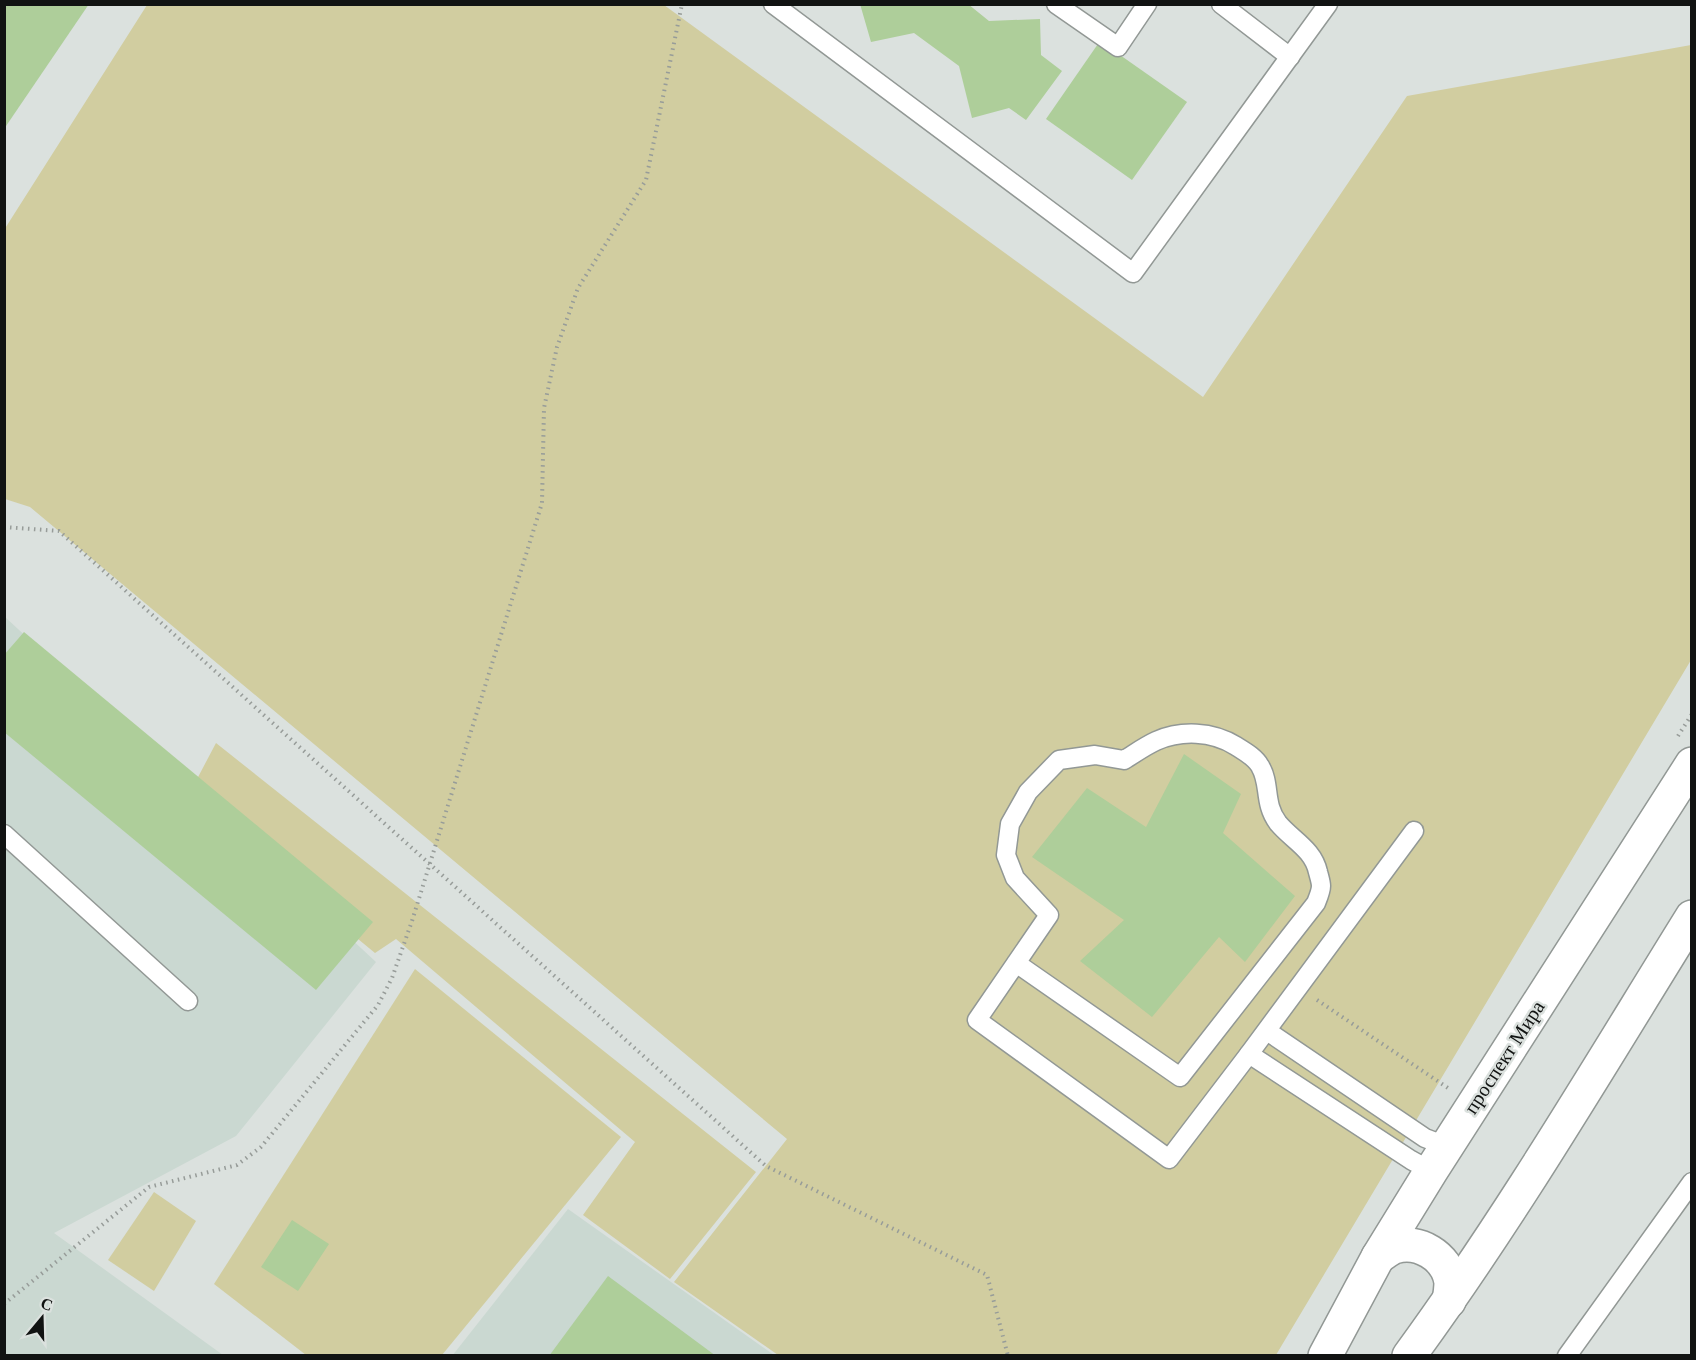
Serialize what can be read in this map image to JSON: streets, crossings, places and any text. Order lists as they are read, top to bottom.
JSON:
{
  "streets": {
    "main road": ["проспект Мира"]
  },
  "north": "top"
}
